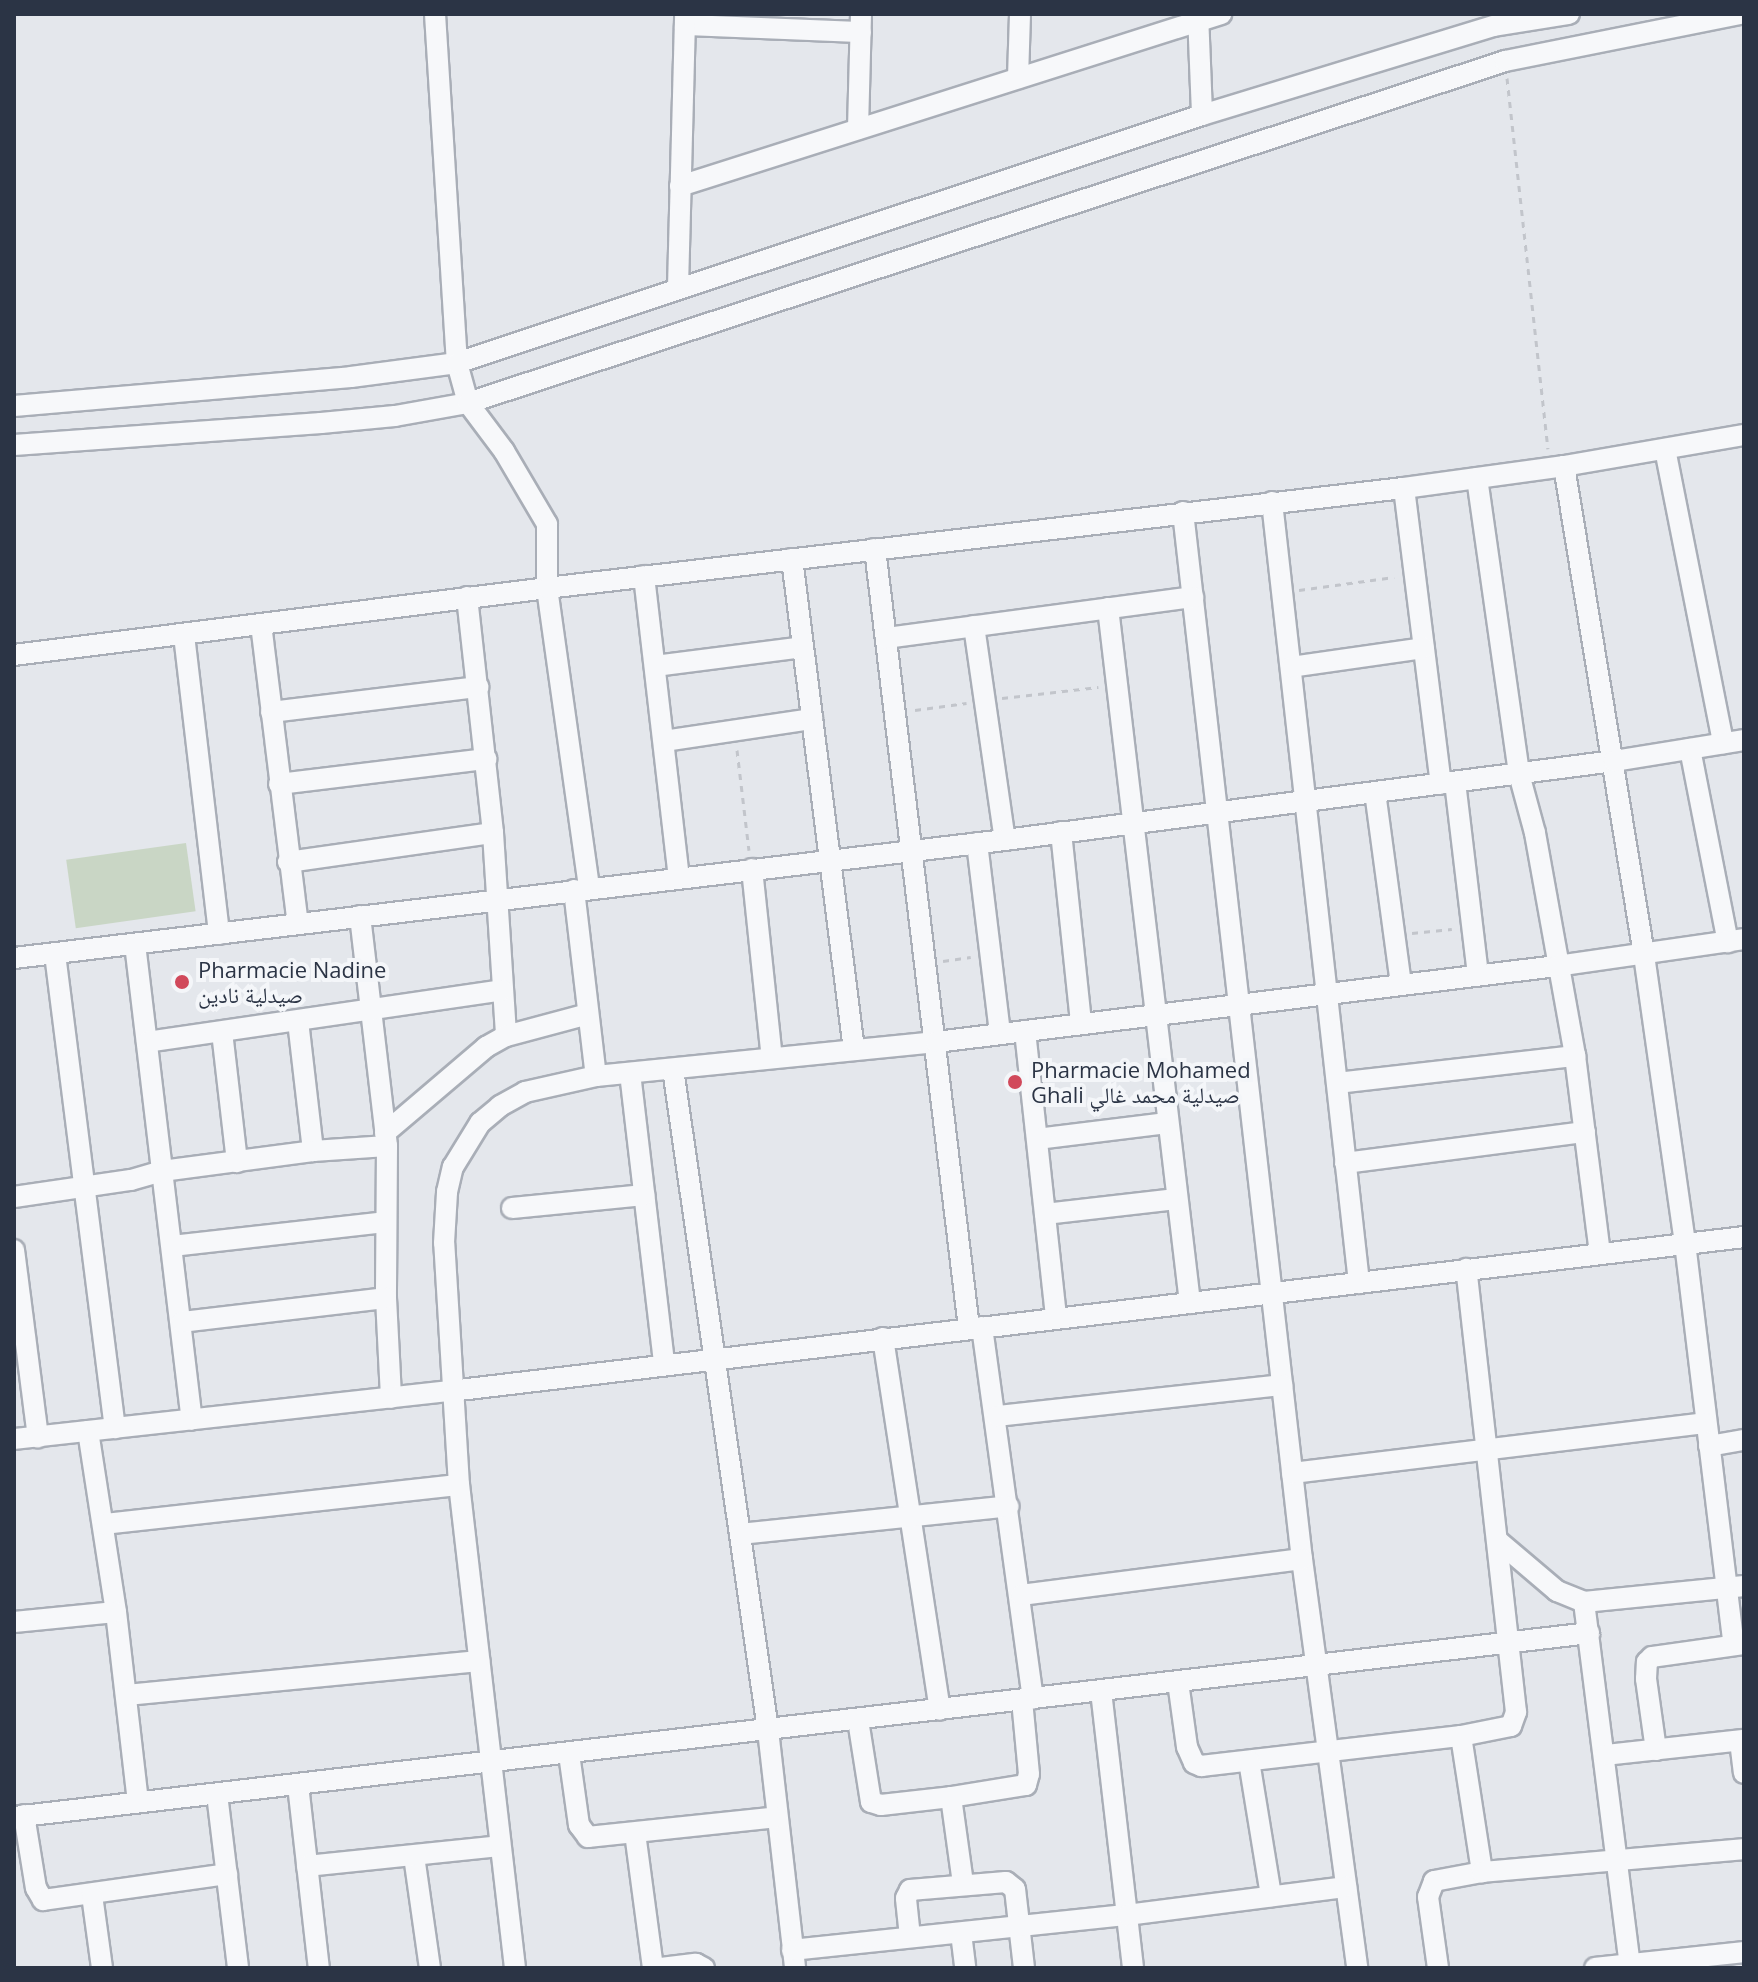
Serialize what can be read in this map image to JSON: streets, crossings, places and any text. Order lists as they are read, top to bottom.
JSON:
{
  "places": ["Pharmacie Nadine صيدلية نادين", "Pharmacie Mohamed Ghali صيدلية محمد غالي"]
}
